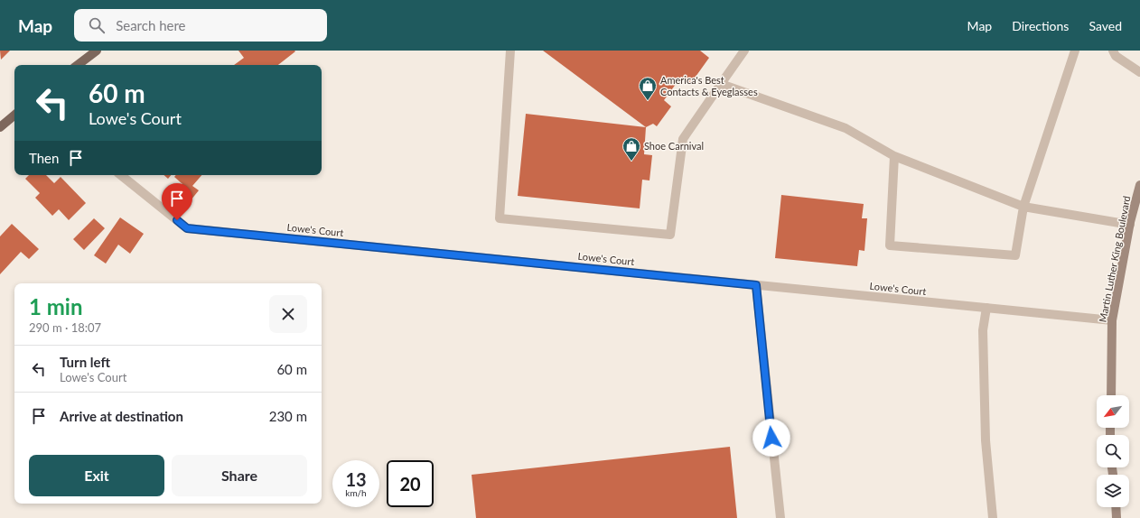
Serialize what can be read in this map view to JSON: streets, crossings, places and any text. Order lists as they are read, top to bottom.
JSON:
{
  "streets": {
    "main road": ["Martin Luther King Boulevard"],
    "street": ["Lowe's Court"]
  },
  "crossings": [
    ["Lowe's Court", "Martin Luther King Boulevard"]
  ],
  "places": {
    "shop": ["America's Best Contacts & Eyeglasses", "Shoe Carnival"]
  },
  "north": "bottom left",
  "page": {
    "header": "Map",
    "search": "Search here",
    "nav": ["Map", "Directions", "Saved"],
    "turn": ["60 m", "Lowe's Court"],
    "then": "Then",
    "heading": ["1 min", "290 m · 18:07"],
    "list": [
      {
        "name": "Turn left",
        "note": "Lowe's Court",
        "value": "60 m"
      },
      {
        "name": "Arrive at destination",
        "value": "230 m"
      }
    ],
    "buttons": ["Exit", "Share"],
    "speed": "13 km/h",
    "limit": "20"
  }
}
